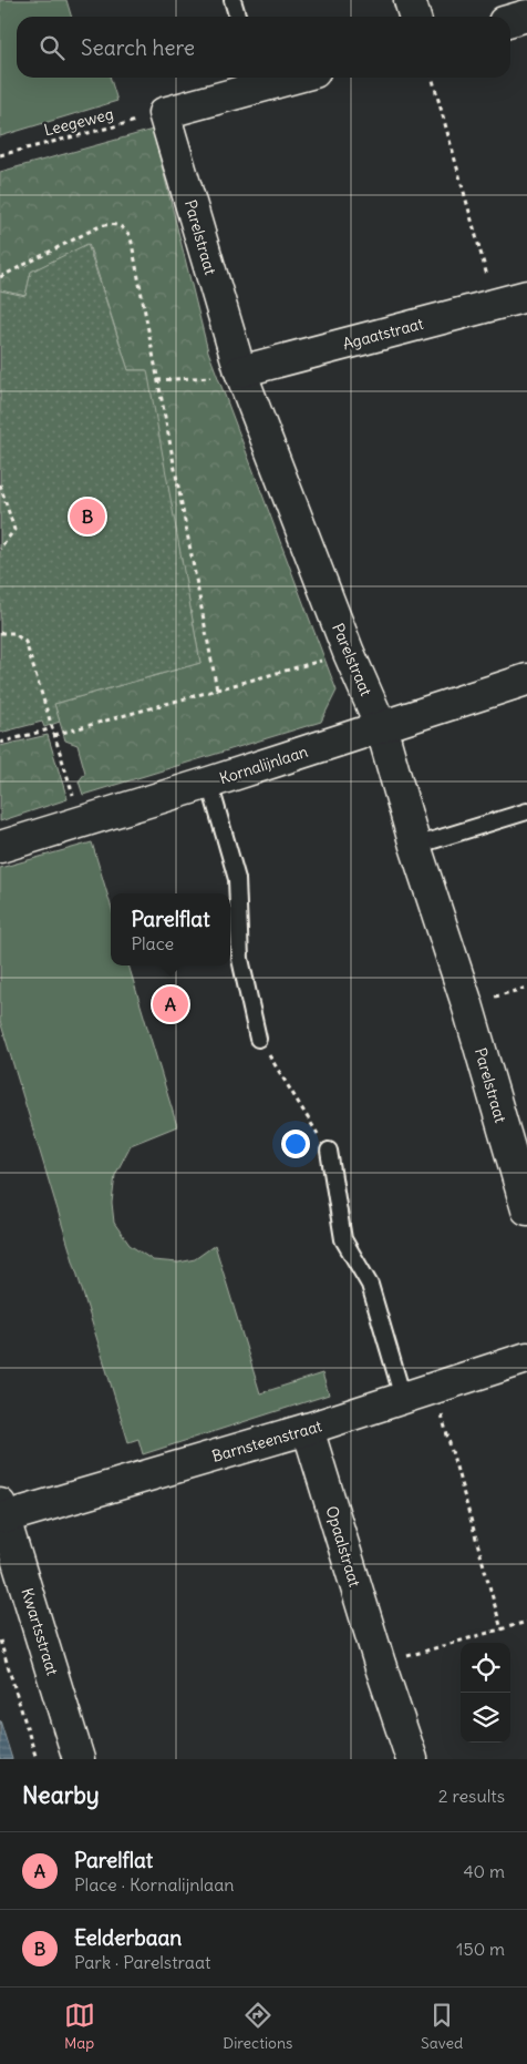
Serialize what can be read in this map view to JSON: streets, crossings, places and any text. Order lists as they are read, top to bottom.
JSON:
{
  "streets": {
    "street": [
      "Parelstraat",
      "Agaatstraat",
      "Kornalijnlaan",
      "Barnsteenstraat",
      "Opaalstraat",
      "Kwartsstraat"
    ],
    "path": ["Leegeweg"]
  },
  "crossings": [
    ["Leegeweg", "Parelstraat"],
    ["Parelstraat", "Agaatstraat"],
    ["Parelstraat", "Kornalijnlaan"],
    ["Barnsteenstraat", "Opaalstraat"],
    ["Barnsteenstraat", "Kwartsstraat"]
  ],
  "page": {
    "search": "Search here",
    "pins": ["B", "A"],
    "popup": ["Parelflat", "Place"],
    "heading": ["Nearby", "2 results"],
    "list": [
      {
        "mark": "A",
        "name": "Parelflat",
        "note": "Place · Kornalijnlaan",
        "value": "40 m"
      },
      {
        "mark": "B",
        "name": "Eelderbaan",
        "note": "Park · Parelstraat",
        "value": "150 m"
      }
    ],
    "nav": ["Map", "Directions", "Saved"]
  }
}
